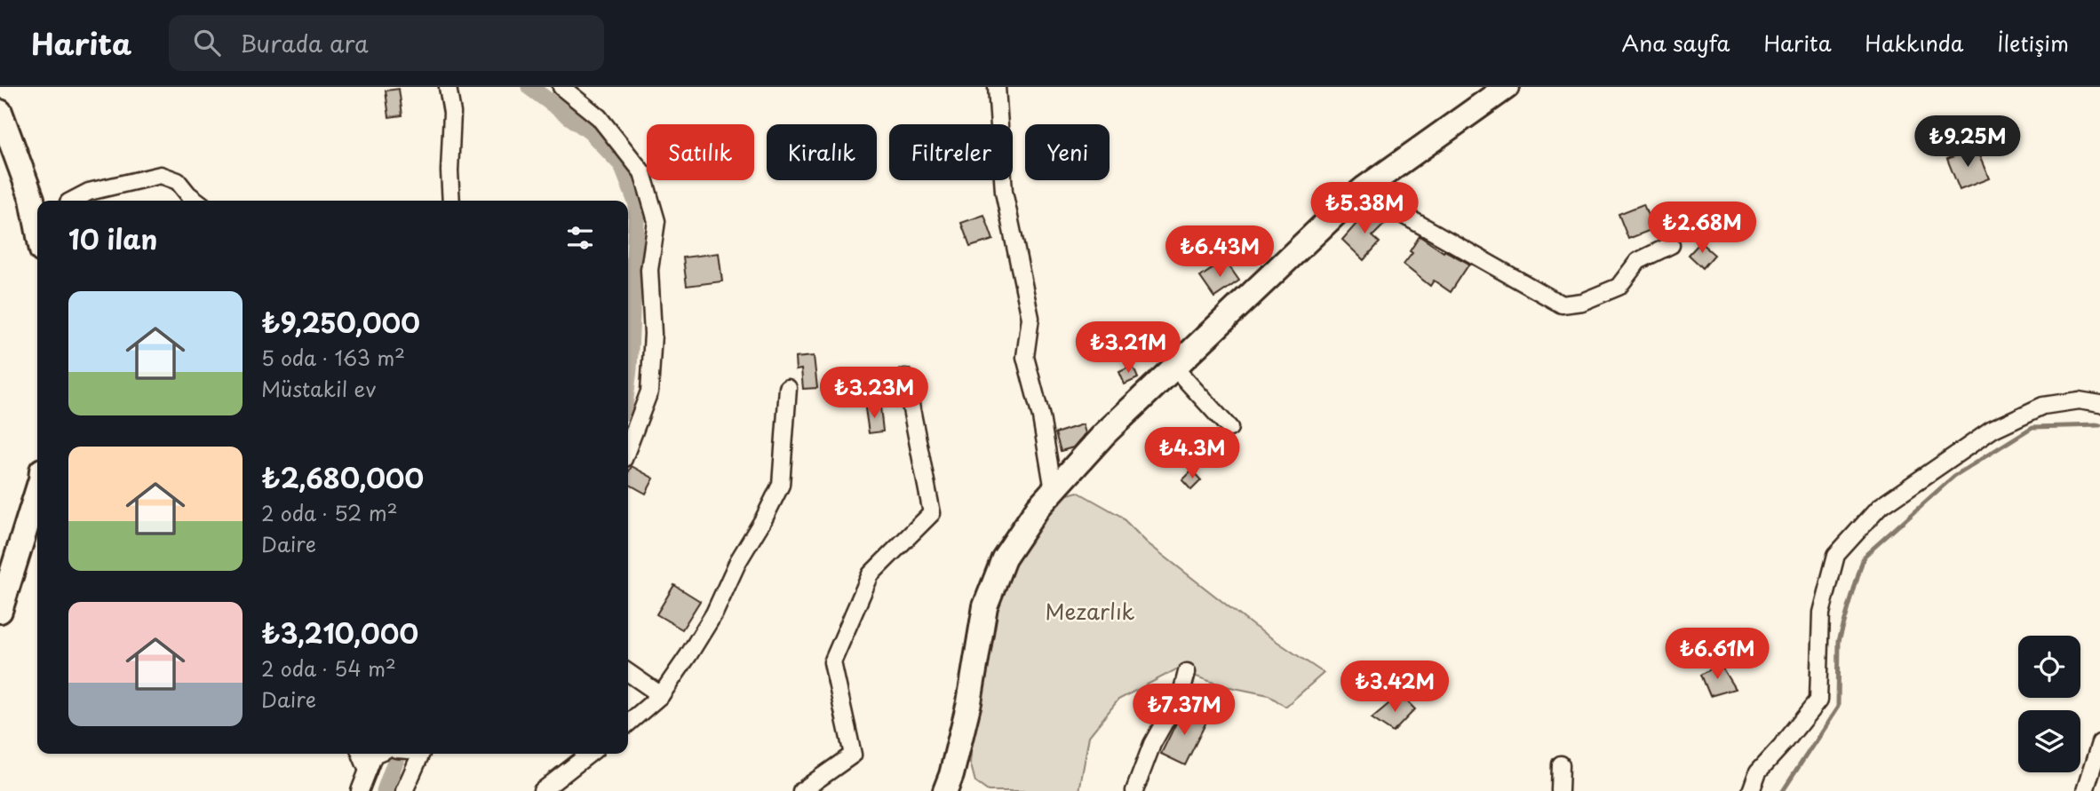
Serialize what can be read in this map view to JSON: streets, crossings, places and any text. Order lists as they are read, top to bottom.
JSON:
{
  "parks": ["Mezarlık"],
  "page": {
    "header": "Harita",
    "search": "Burada ara",
    "nav": [
      "Ana sayfa",
      "Harita",
      "Hakkında",
      "İletişim"
    ],
    "price": [
      "₺9.25M",
      "₺5.38M",
      "₺2.68M",
      "₺6.43M",
      "₺3.21M",
      "₺3.23M",
      "₺4.3M",
      "₺6.61M",
      "₺3.42M",
      "₺7.37M"
    ],
    "chip": [
      "Satılık",
      "Kiralık",
      "Filtreler",
      "Yeni"
    ],
    "heading": "10 ilan",
    "list": [
      {
        "name": "₺9,250,000",
        "note": "5 oda · 163 m² · Müstakil ev"
      },
      {
        "name": "₺2,680,000",
        "note": "2 oda · 52 m² · Daire"
      },
      {
        "name": "₺3,210,000",
        "note": "2 oda · 54 m² · Daire"
      }
    ]
  }
}
